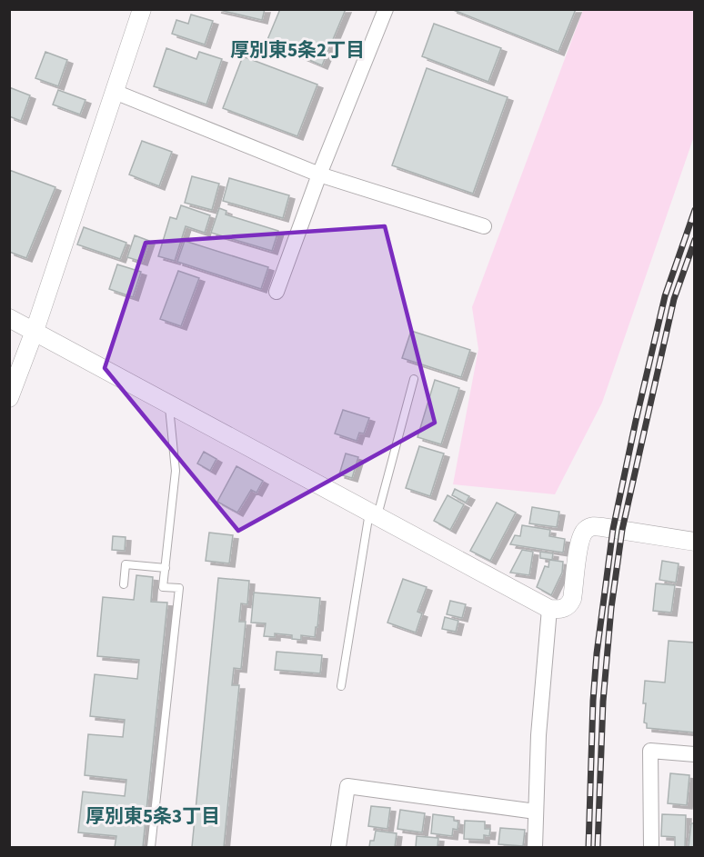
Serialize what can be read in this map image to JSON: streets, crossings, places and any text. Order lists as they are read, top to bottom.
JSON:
{
  "districts": ["厚別東5条2丁目", "厚別東5条3丁目"]
}
